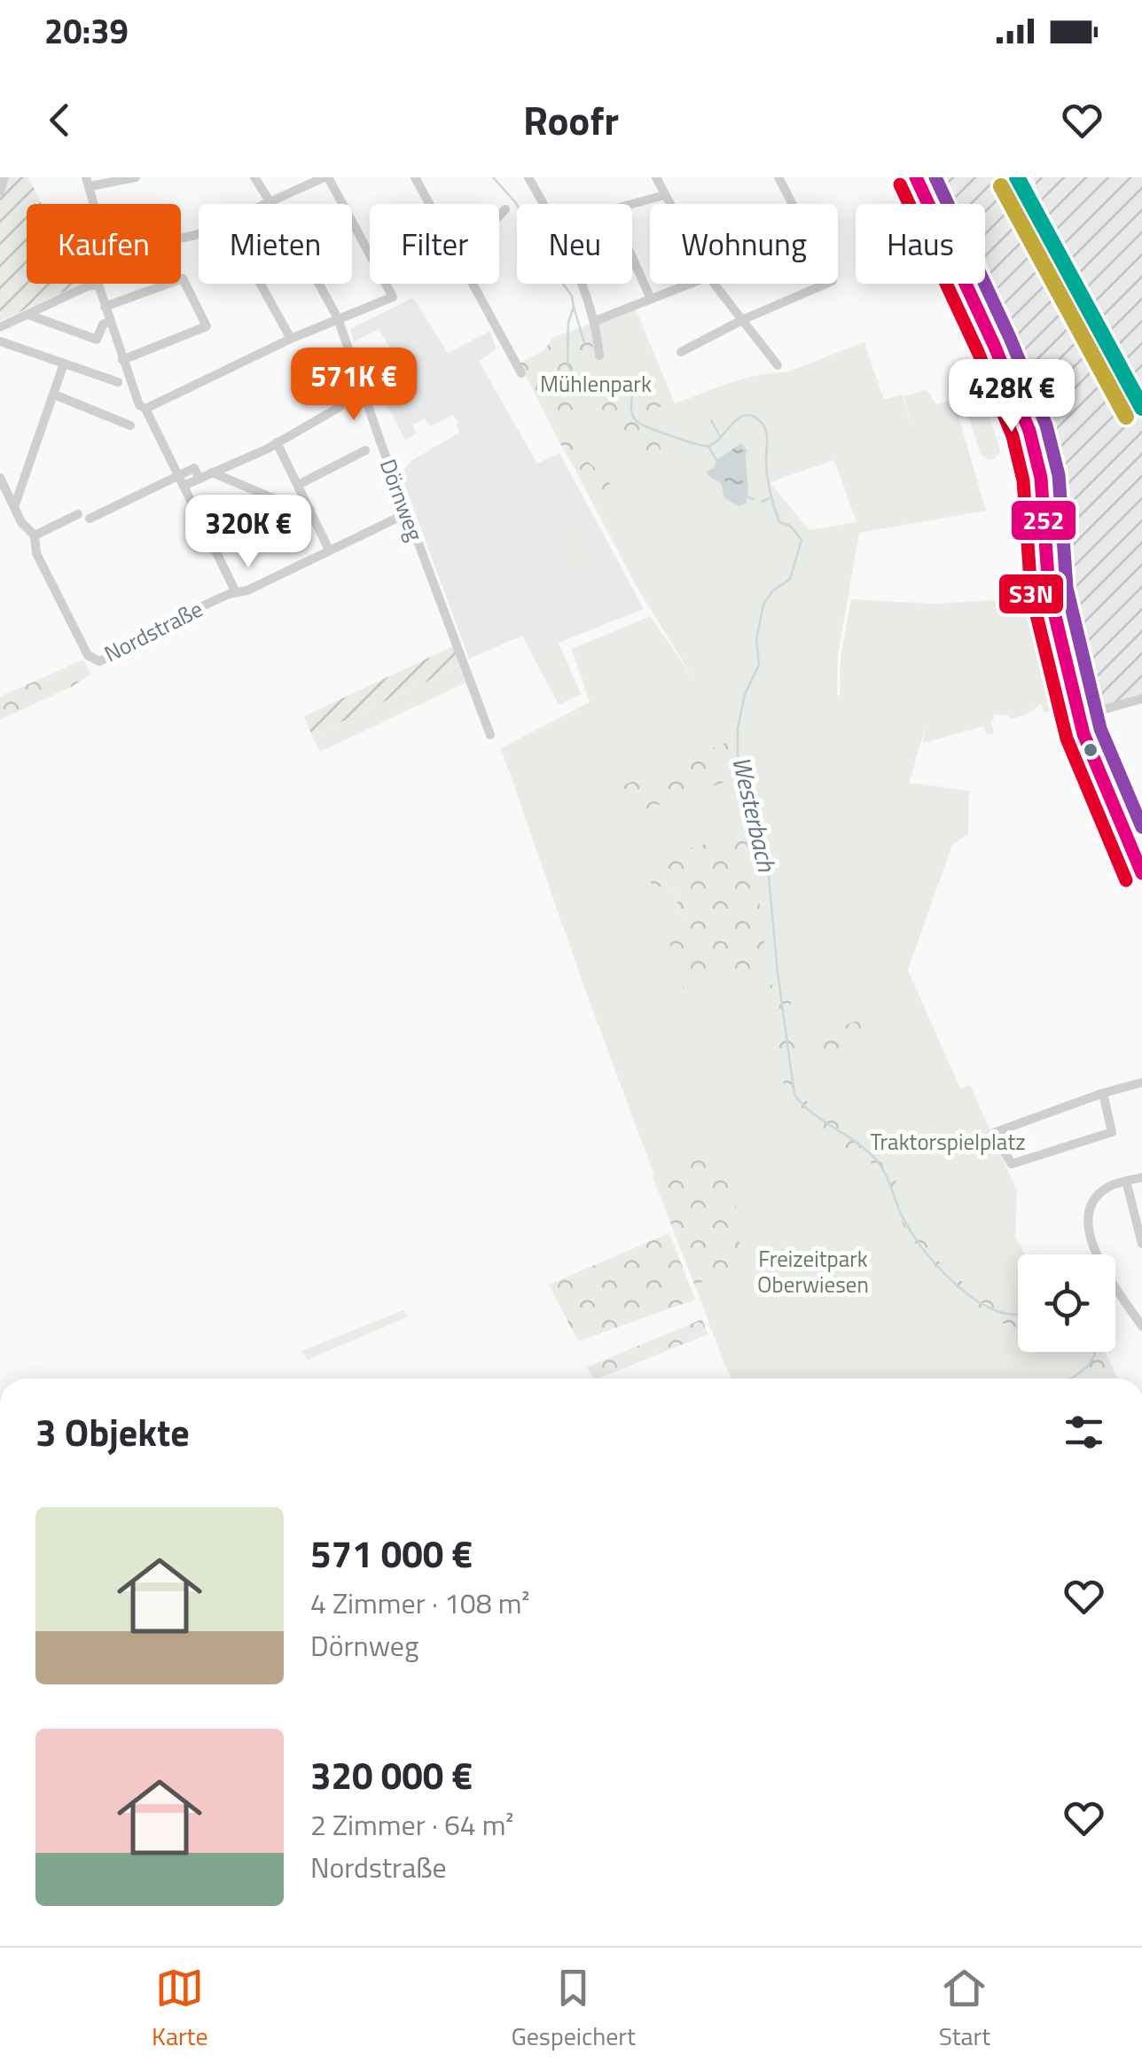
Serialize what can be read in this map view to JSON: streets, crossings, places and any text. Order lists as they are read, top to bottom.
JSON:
{
  "streets": {
    "street": ["Dörnweg", "Nordstraße"]
  },
  "crossings": [
    ["Dörnweg", "Nordstraße"]
  ],
  "water": ["Westerbach"],
  "parks": ["Mühlenpark", "Traktorspielplatz", "Freizeitpark Oberwiesen"],
  "lines": ["transit line 252", "transit line S3N"],
  "page": {
    "status": "20:39",
    "header": "Roofr",
    "chip": [
      "Kaufen",
      "Mieten",
      "Filter",
      "Neu",
      "Wohnung",
      "Haus"
    ],
    "price": ["571K €", "428K €", "320K €"],
    "heading": "3 Objekte",
    "list": [
      {
        "name": "571 000 €",
        "note": "4 Zimmer · 108 m² · Dörnweg"
      },
      {
        "name": "320 000 €",
        "note": "2 Zimmer · 64 m² · Nordstraße"
      }
    ],
    "tabs": ["Karte", "Gespeichert", "Start"]
  }
}
